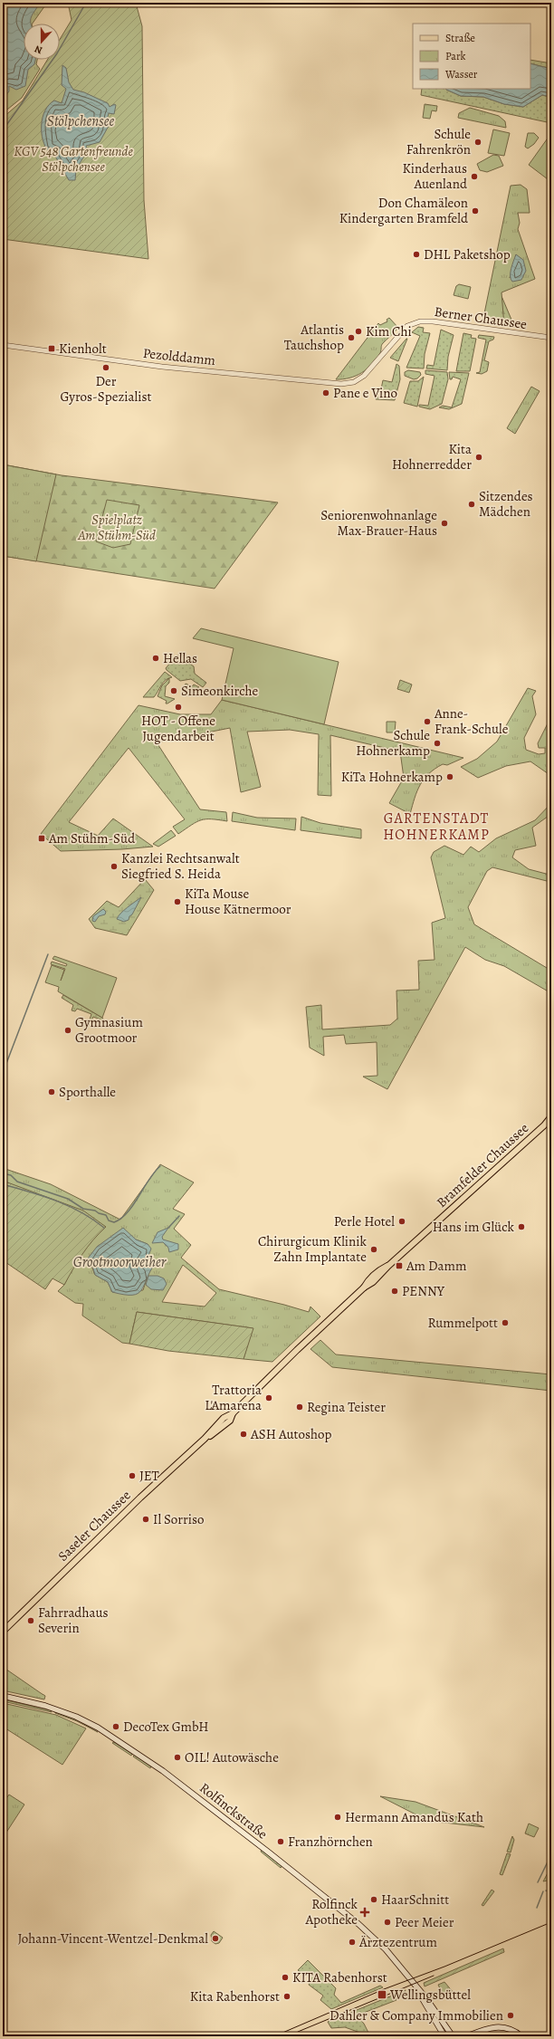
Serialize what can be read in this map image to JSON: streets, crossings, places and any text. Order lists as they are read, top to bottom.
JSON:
{
  "streets": {
    "main road": ["Bramfelder Chaussee", "Saseler Chaussee", "Rolfinckstraße"],
    "street": ["Berner Chaussee", "Pezolddamm"]
  },
  "crossings": [
    ["Berner Chaussee", "Pezolddamm"],
    ["Bramfelder Chaussee", "Saseler Chaussee"]
  ],
  "districts": ["GARTENSTADT HOHNERKAMP"],
  "water": ["Stölpchensee", "Grootmoorweiher"],
  "parks": ["KGV 548 Gartenfreunde Stölpchensee", "Spielplatz Am Stühm-Süd"],
  "places": {
    "other": [
      "Schule Fahrenkrön",
      "Kinderhaus Auenland",
      "Don Chamäleon Kindergarten Bramfeld",
      "DHL Paketshop",
      "Kim Chi",
      "Atlantis Tauchshop",
      "Der Gyros-Spezialist",
      "Pane e Vino",
      "Kita Hohnerredder",
      "Sitzendes Mädchen",
      "Seniorenwohnanlage Max-Brauer-Haus",
      "Hellas",
      "Simeonkirche",
      "HOT - Offene Jugendarbeit",
      "Anne- Frank-Schule",
      "Schule Hohnerkamp",
      "KiTa Hohnerkamp",
      "Kanzlei Rechtsanwalt Siegfried S. Heida",
      "KiTa Mouse House Kätnermoor",
      "Gymnasium Grootmoor",
      "Sporthalle",
      "Perle Hotel",
      "Hans im Glück",
      "Chirurgicum Klinik Zahn Implantate",
      "PENNY",
      "Rummelpott",
      "Trattoria L'Amarena",
      "Regina Teister",
      "ASH Autoshop",
      "JET",
      "Il Sorriso",
      "Fahrradhaus Severin",
      "DecoTex GmbH",
      "OIL! Autowäsche",
      "Hermann Amandus Kath",
      "Franzhörnchen",
      "HaarSchnitt",
      "Peer Meier",
      "Johann-Vincent-Wentzel-Denkmal",
      "Ärztezentrum",
      "KITA Rabenhorst",
      "Kita Rabenhorst",
      "Dahler & Company Immobilien"
    ],
    "transit": [
      "Kienholt",
      "Am Stühm-Süd",
      "Am Damm",
      "Wellingsbüttel"
    ],
    "health": ["Rolfinck Apotheke"]
  },
  "legend": ["Straße", "Park", "Wasser"],
  "north": "bottom"
}
